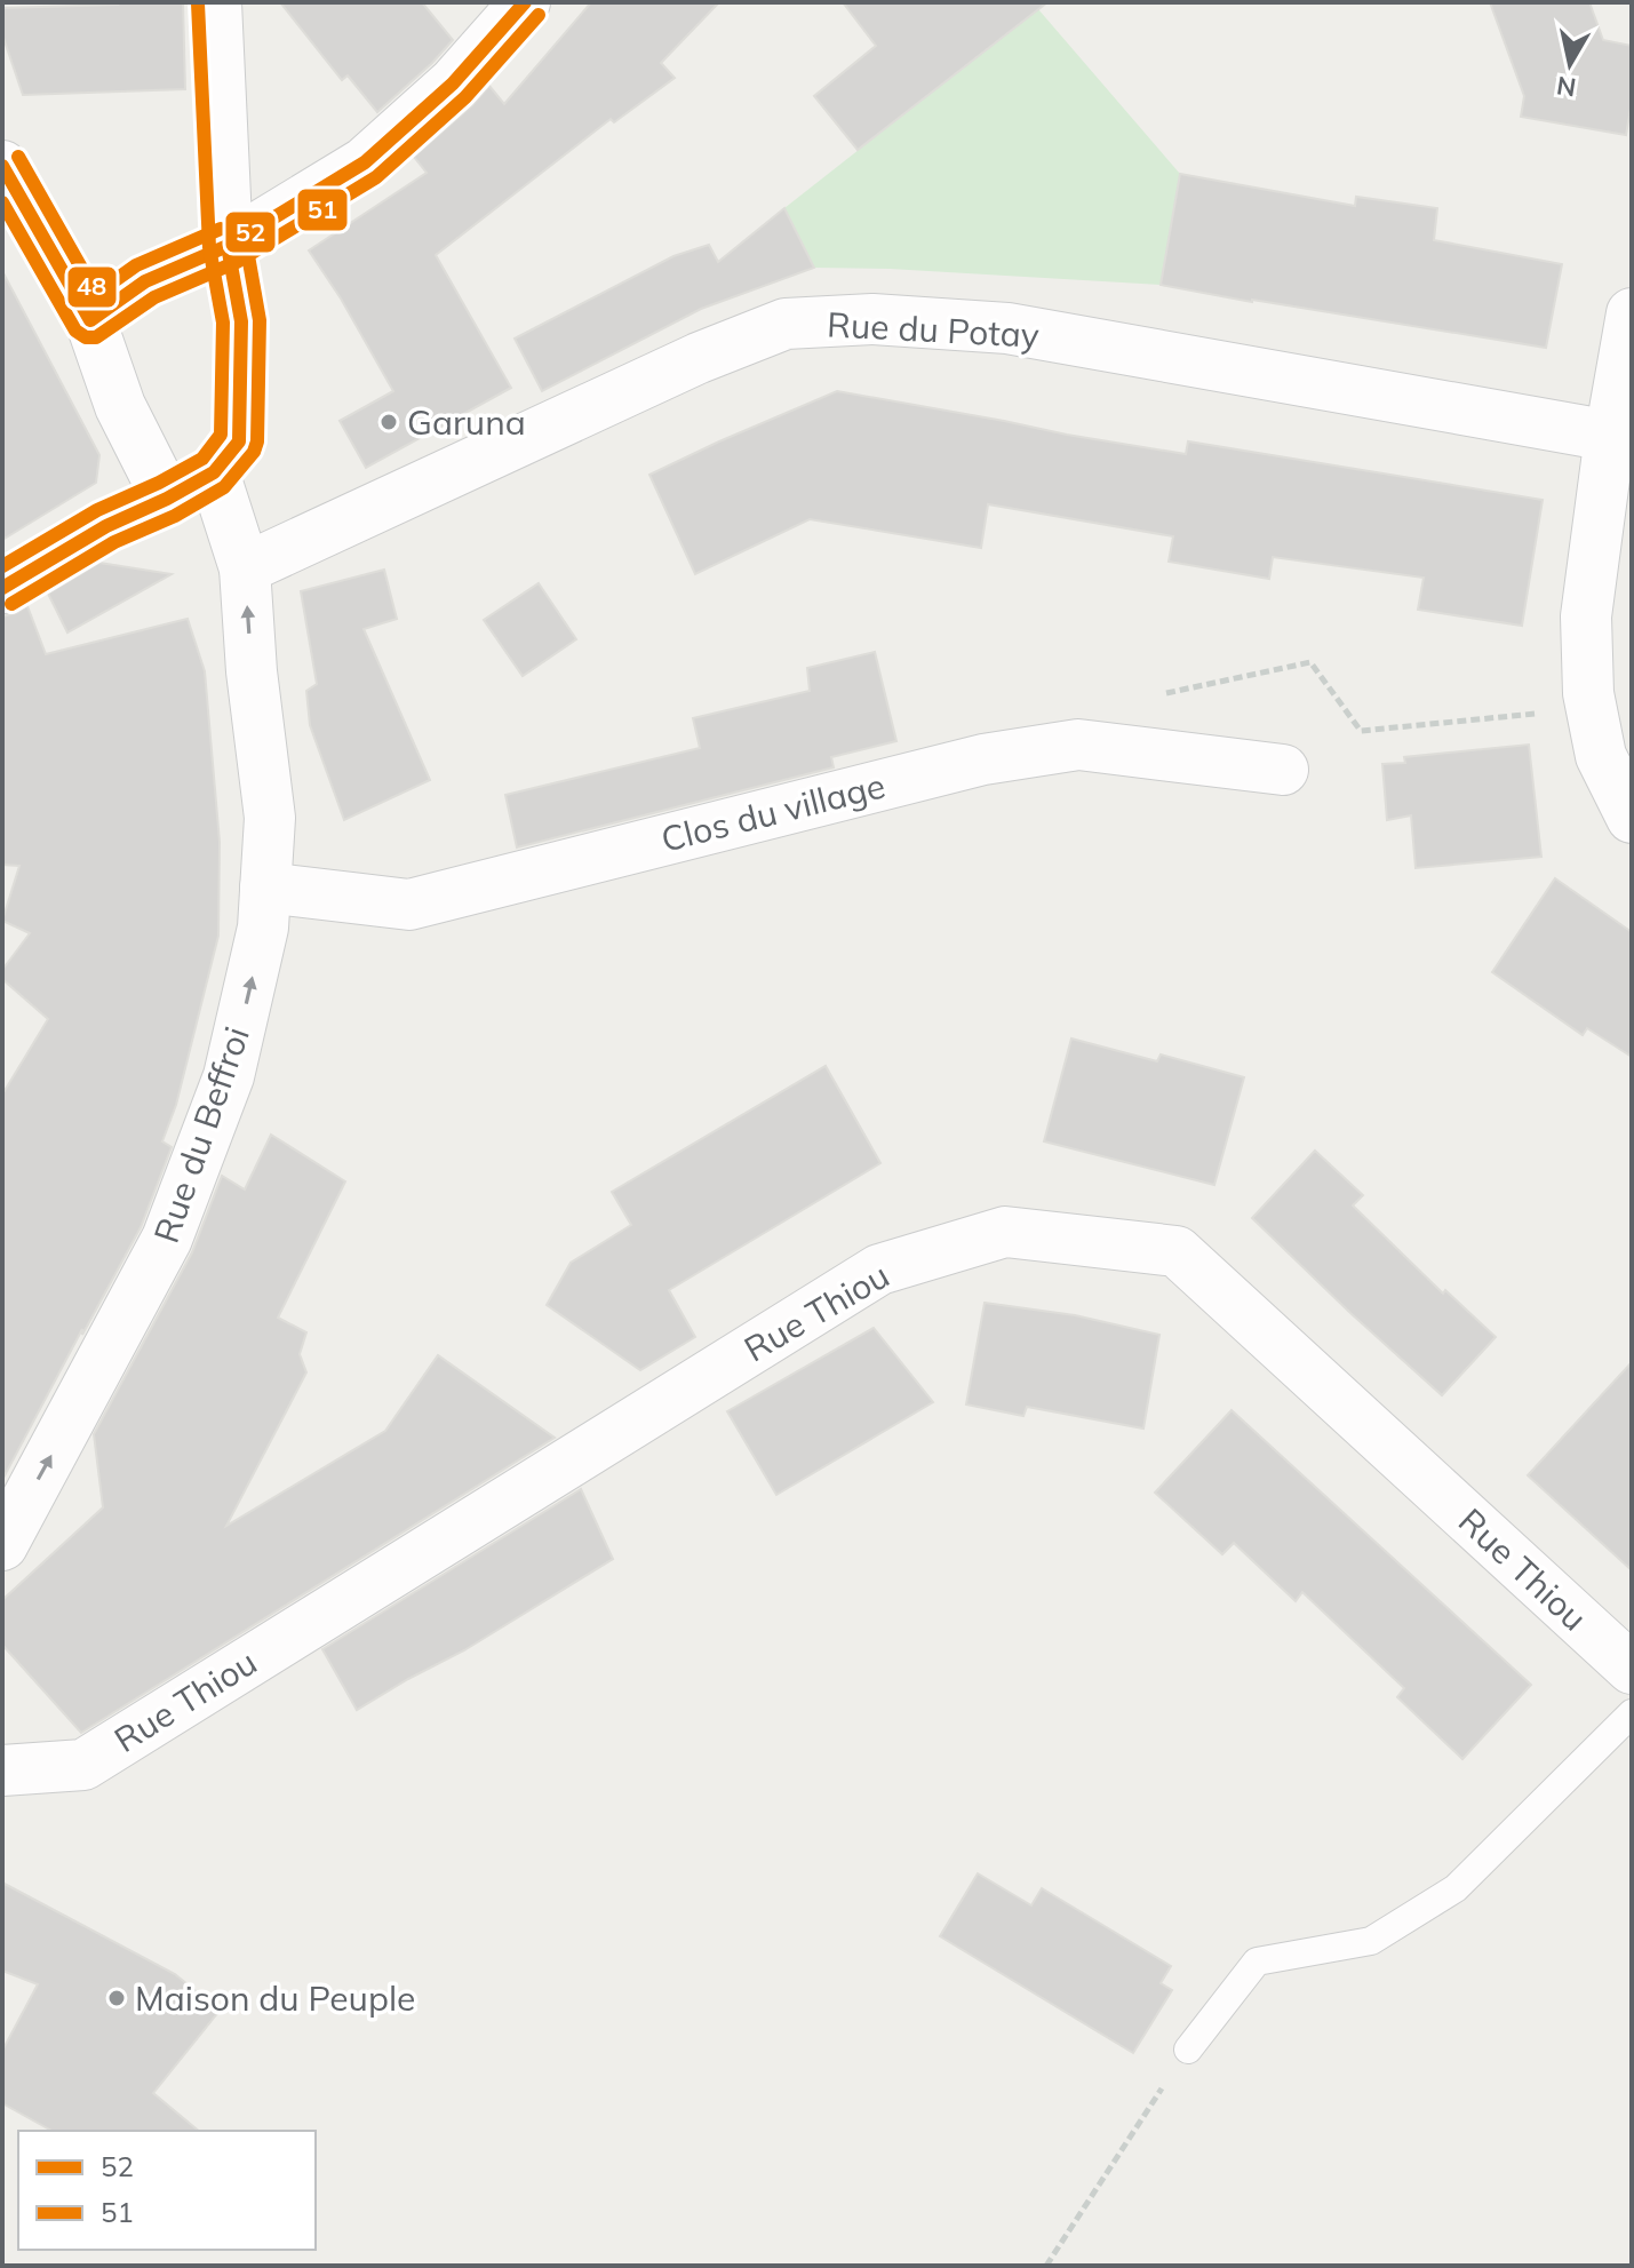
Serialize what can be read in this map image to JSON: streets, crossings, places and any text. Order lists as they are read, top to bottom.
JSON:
{
  "streets": {
    "street": [
      "Rue du Potay",
      "Clos du village",
      "Rue du Beffroi",
      "Rue Thiou"
    ]
  },
  "crossings": [
    ["Rue du Potay", "Rue du Beffroi"],
    ["Clos du village", "Rue du Beffroi"]
  ],
  "one_way": ["Rue du Beffroi"],
  "places": ["Garuna", "Maison du Peuple"],
  "lines": ["transit line 52", "transit line 48", "transit line 51"],
  "legend": ["52", "51"],
  "north": "bottom"
}
